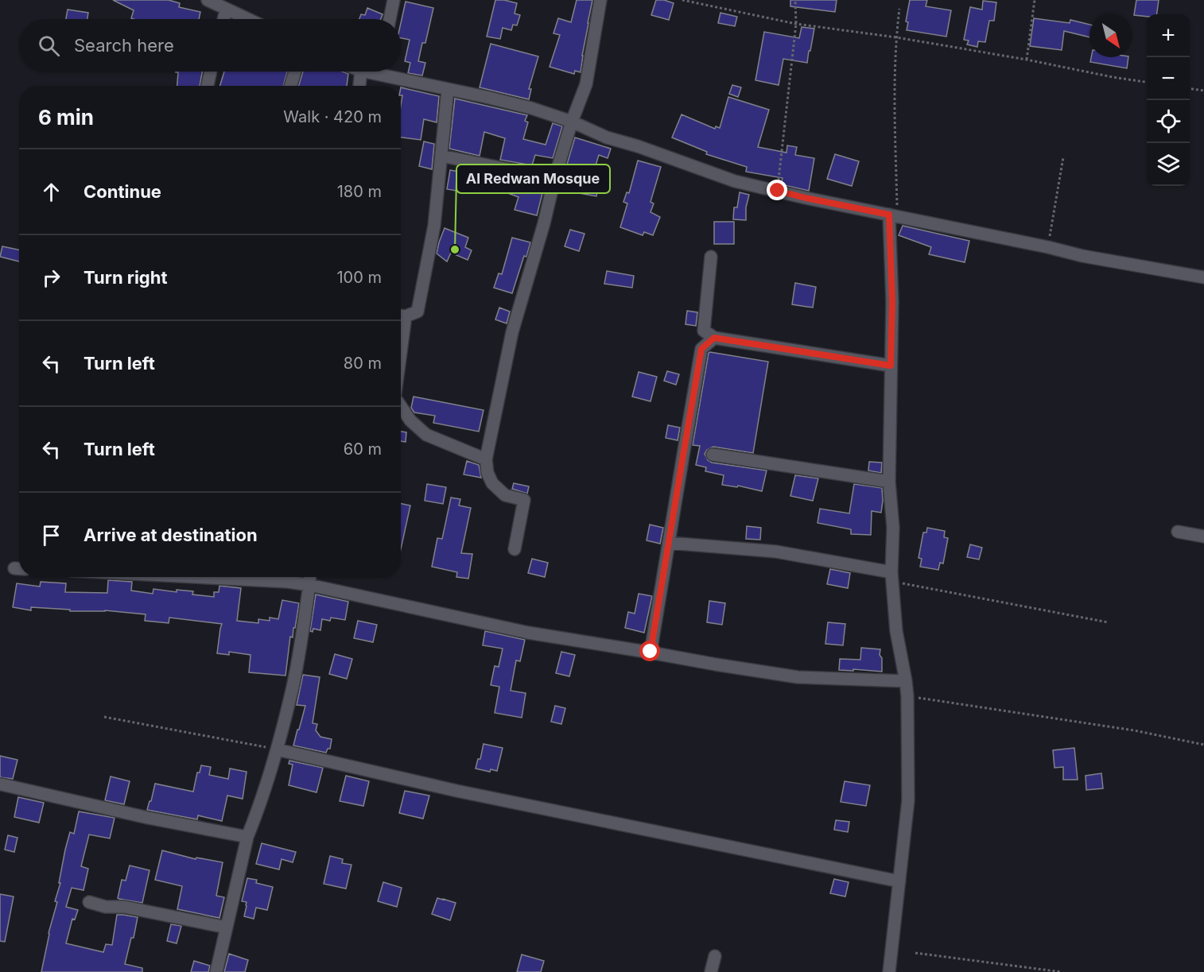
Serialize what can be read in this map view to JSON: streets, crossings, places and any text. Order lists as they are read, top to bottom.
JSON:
{
  "places": ["Al Redwan Mosque"],
  "north": "bottom right",
  "page": {
    "map_buttons": ["+", "−"],
    "search": "Search here",
    "heading": ["6 min", "Walk · 420 m"],
    "list": [
      ["Continue", "180 m"],
      ["Turn right", "100 m"],
      ["Turn left", "80 m"],
      ["Turn left", "60 m"],
      "Arrive at destination"
    ]
  }
}
